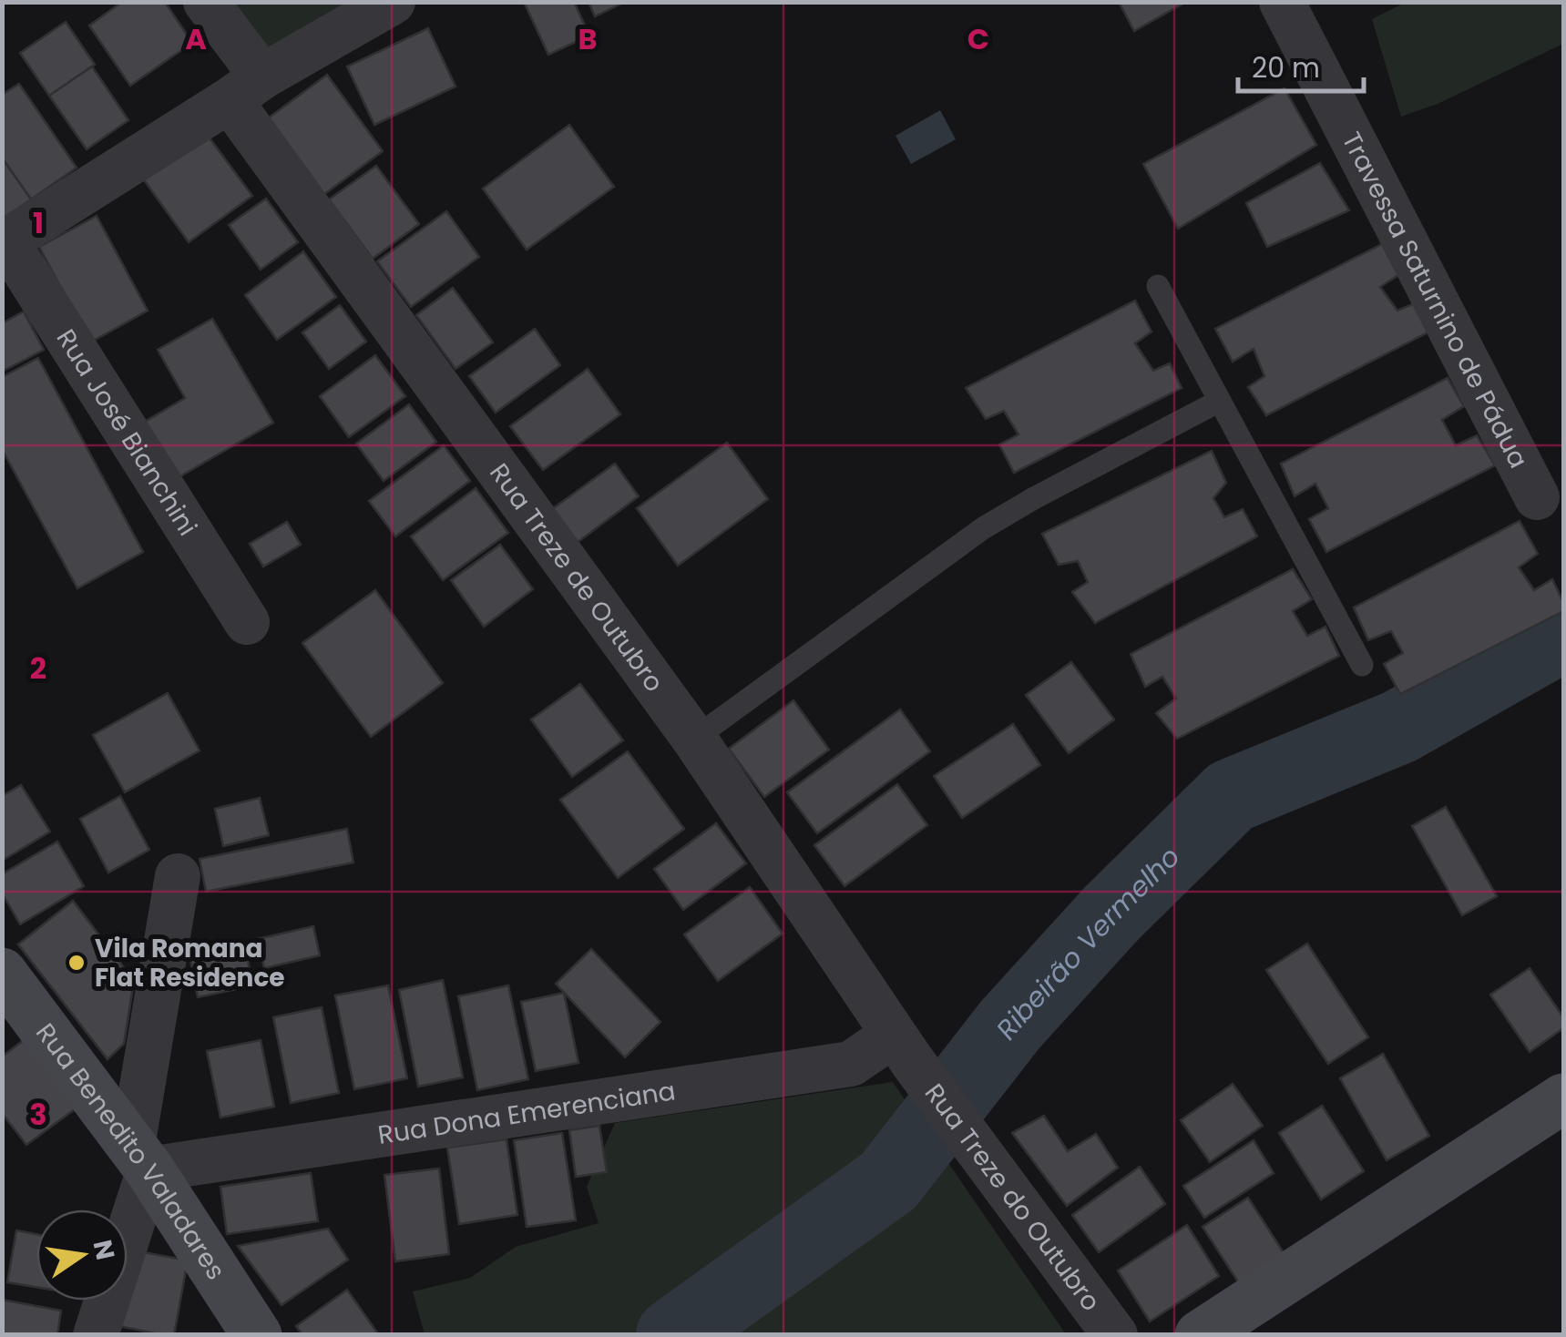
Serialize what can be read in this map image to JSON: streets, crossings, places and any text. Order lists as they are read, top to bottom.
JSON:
{
  "streets": {
    "main road": ["Rua Benedito Valadares"],
    "street": [
      "Travessa Saturnino de Pádua",
      "Rua José Bianchini",
      "Rua Treze de Outubro",
      "Rua Dona Emerenciana",
      "Rua Treze do Outubro"
    ]
  },
  "crossings": [
    ["Rua Treze de Outubro", "Rua Dona Emerenciana"],
    ["Rua Treze de Outubro", "Rua Treze do Outubro"],
    ["Rua Dona Emerenciana", "Rua Benedito Valadares"],
    ["Rua Dona Emerenciana", "Rua Treze do Outubro"]
  ],
  "water": ["Ribeirão Vermelho"],
  "places": ["Vila Romana Flat Residence"],
  "scale_bar": "20 m",
  "north": "right",
  "grid": {
    "columns": ["A", "B", "C"],
    "rows": ["1", "2", "3"]
  }
}
